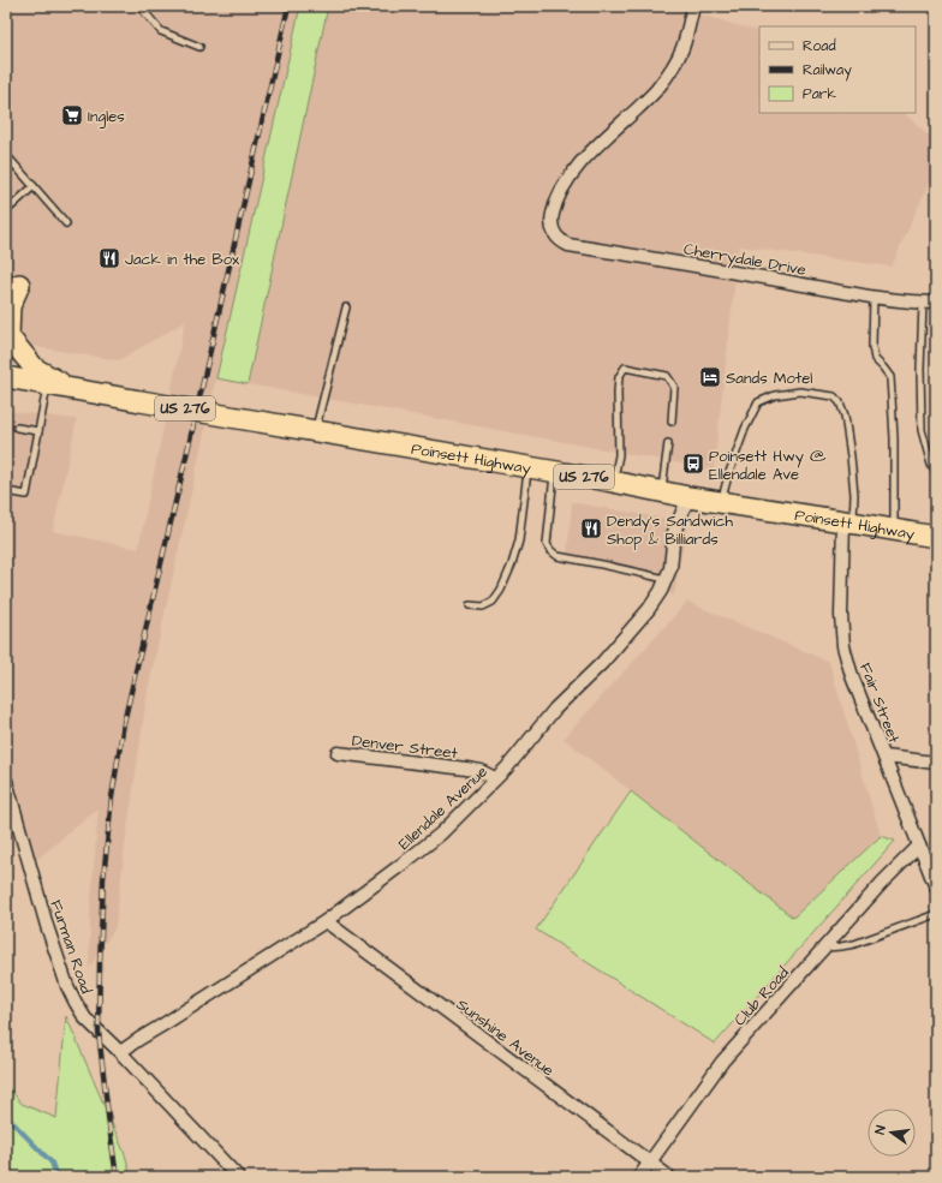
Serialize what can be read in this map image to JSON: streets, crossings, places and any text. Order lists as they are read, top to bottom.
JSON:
{
  "streets": {
    "highway": ["US 276", "Poinsett Highway"],
    "street": [
      "Cherrydale Drive",
      "Fair Street",
      "Denver Street",
      "Ellendale Avenue",
      "Furman Road",
      "Club Road",
      "Sunshine Avenue"
    ]
  },
  "crossings": [
    ["Poinsett Highway", "Fair Street"],
    ["Poinsett Highway", "Ellendale Avenue"],
    ["Fair Street", "Club Road"],
    ["Denver Street", "Ellendale Avenue"],
    ["Ellendale Avenue", "Furman Road"],
    ["Ellendale Avenue", "Sunshine Avenue"],
    ["Club Road", "Sunshine Avenue"]
  ],
  "places": {
    "supermarket": ["Ingles"],
    "restaurant": ["Jack in the Box", "Dendy's Sandwich Shop & Billiards"],
    "hotel": ["Sands Motel"],
    "bus stop": ["Poinsett Hwy @ Ellendale Ave"]
  },
  "legend": ["Road", "Railway", "Park"],
  "north": "left"
}
